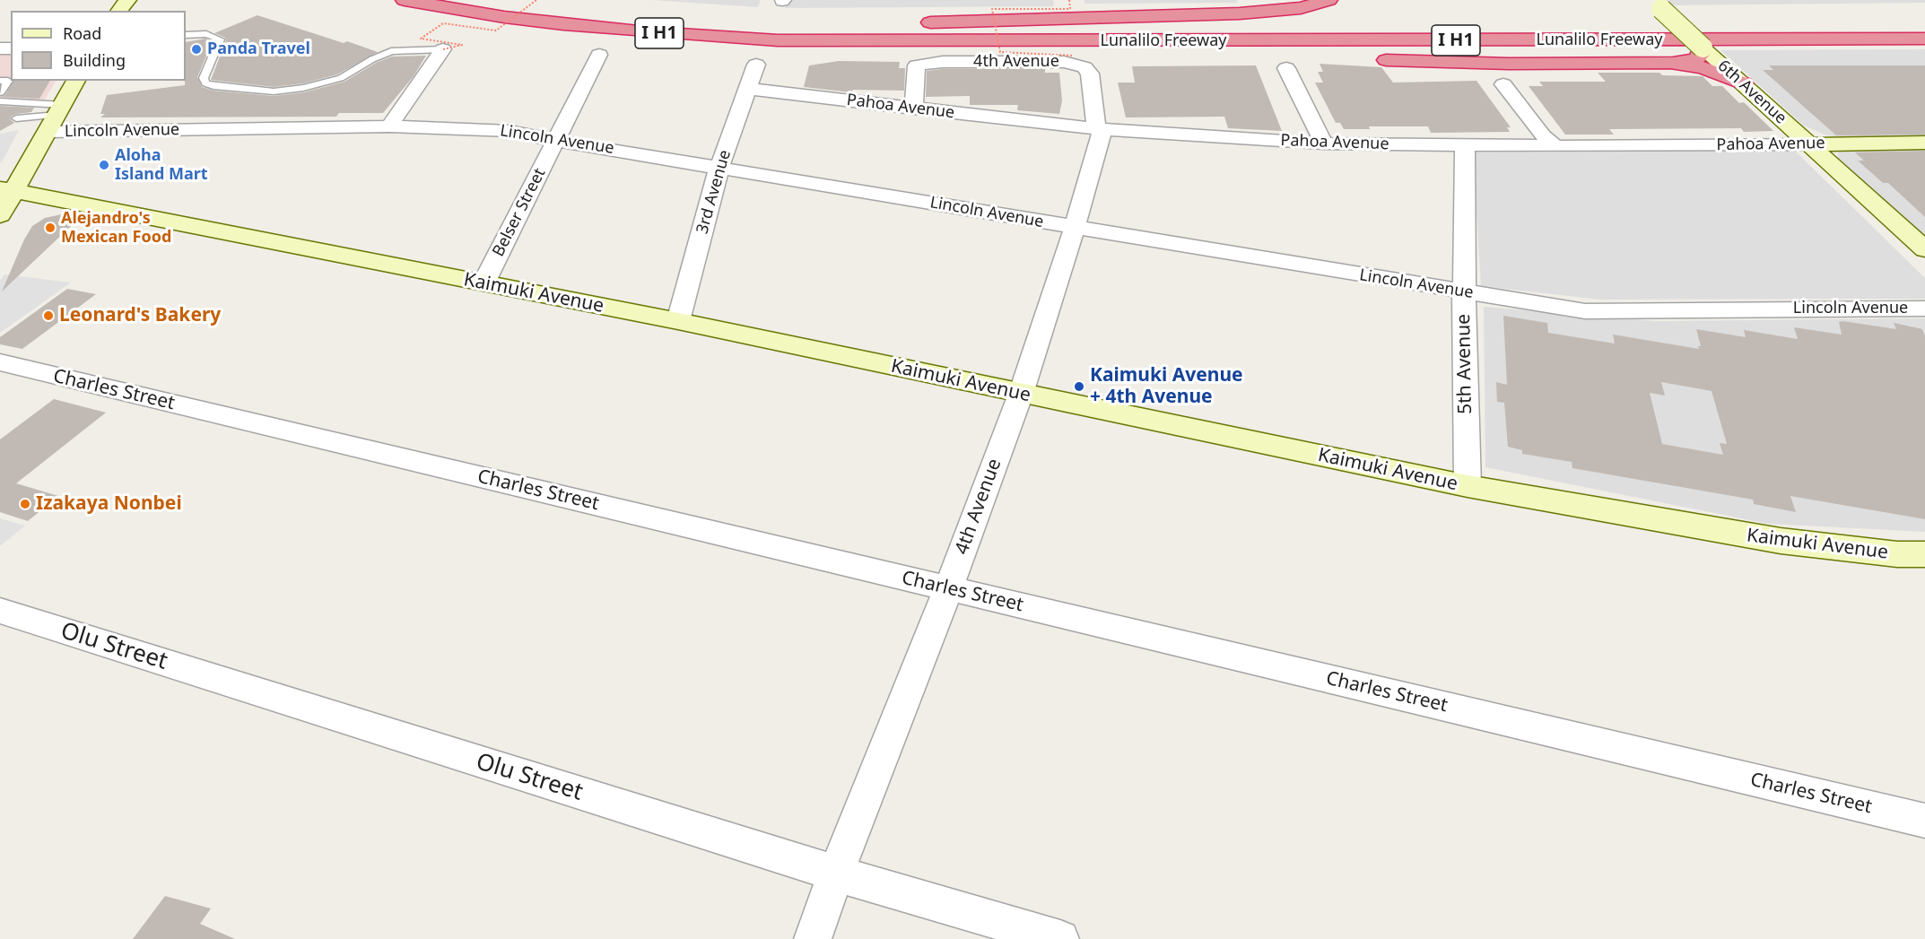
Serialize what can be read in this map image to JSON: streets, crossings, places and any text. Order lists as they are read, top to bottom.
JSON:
{
  "streets": {
    "highway": ["I H1", "Lunalilo Freeway"],
    "street": [
      "4th Avenue",
      "6th Avenue",
      "Pahoa Avenue",
      "Lincoln Avenue",
      "3rd Avenue",
      "Belser Street",
      "Kaimuki Avenue",
      "5th Avenue",
      "Charles Street",
      "Olu Street"
    ]
  },
  "crossings": [
    ["Lunalilo Freeway", "6th Avenue"],
    ["4th Avenue", "Pahoa Avenue"],
    ["4th Avenue", "Lincoln Avenue"],
    ["4th Avenue", "Kaimuki Avenue"],
    ["4th Avenue", "Charles Street"],
    ["4th Avenue", "Olu Street"],
    ["6th Avenue", "Pahoa Avenue"],
    ["Pahoa Avenue", "3rd Avenue"],
    ["Pahoa Avenue", "5th Avenue"],
    ["Lincoln Avenue", "3rd Avenue"],
    ["Lincoln Avenue", "Belser Street"],
    ["Lincoln Avenue", "5th Avenue"],
    ["3rd Avenue", "Kaimuki Avenue"],
    ["Belser Street", "Kaimuki Avenue"],
    ["Kaimuki Avenue", "5th Avenue"]
  ],
  "places": [
    "Panda Travel",
    "Aloha Island Mart",
    "Alejandro's Mexican Food",
    "Leonard's Bakery",
    "Kaimuki Avenue + 4th Avenue",
    "Izakaya Nonbei"
  ],
  "legend": ["Road", "Building"]
}
